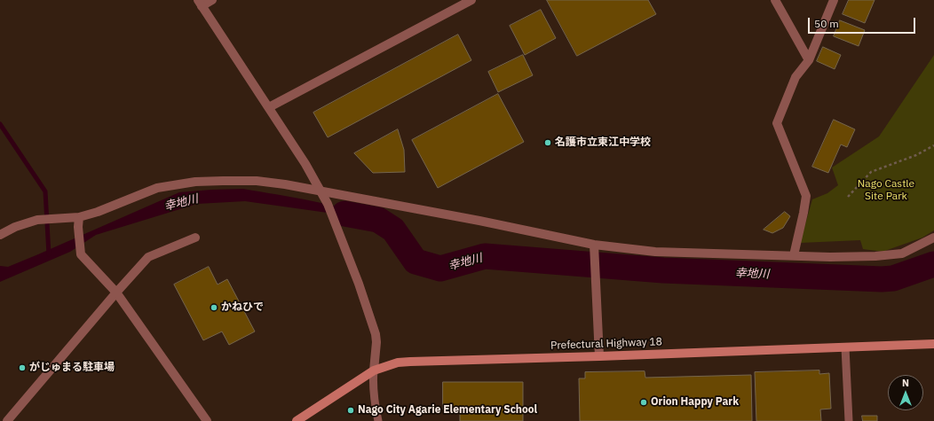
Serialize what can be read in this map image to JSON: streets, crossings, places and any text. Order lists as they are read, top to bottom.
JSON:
{
  "streets": {
    "main road": ["Prefectural Highway 18"]
  },
  "water": ["幸地川"],
  "parks": ["Nago Castle Site Park"],
  "places": [
    "名護市立東江中学校",
    "かねひで",
    "がじゅまる駐車場",
    "Orion Happy Park",
    "Nago City Agarie Elementary School"
  ],
  "scale_bar": "50 m",
  "north": "top"
}
